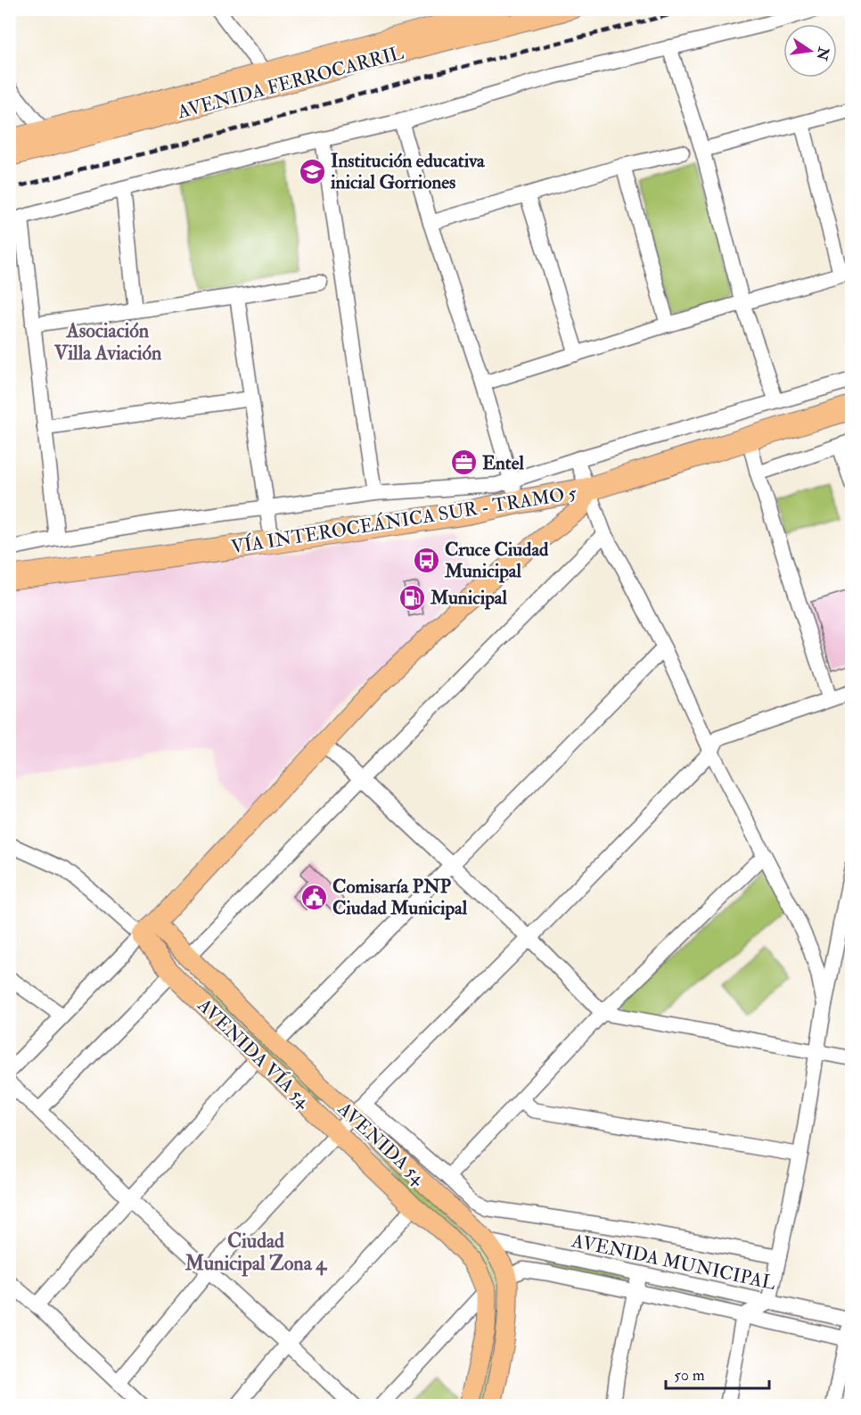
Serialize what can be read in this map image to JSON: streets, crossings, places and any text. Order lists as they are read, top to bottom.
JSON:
{
  "streets": {
    "highway": ["VÍA INTEROCEÁNICA SUR - TRAMO 5"],
    "main road": ["AVENIDA FERROCARRIL", "AVENIDA VÍA 54", "AVENIDA 54"],
    "street": ["AVENIDA MUNICIPAL"]
  },
  "crossings": [
    ["AVENIDA VÍA 54", "AVENIDA 54"],
    ["AVENIDA 54", "AVENIDA MUNICIPAL"]
  ],
  "districts": ["Asociación Villa Aviación", "Ciudad Municipal Zona 4"],
  "places": {
    "school or university": ["Institución educativa inicial Gorriones"],
    "office": ["Entel"],
    "bus stop": ["Cruce Ciudad Municipal"],
    "fuel station": ["Municipal"],
    "public building": ["Comisaría PNP Ciudad Municipal"]
  },
  "scale_bar": "50 m",
  "north": "right"
}
